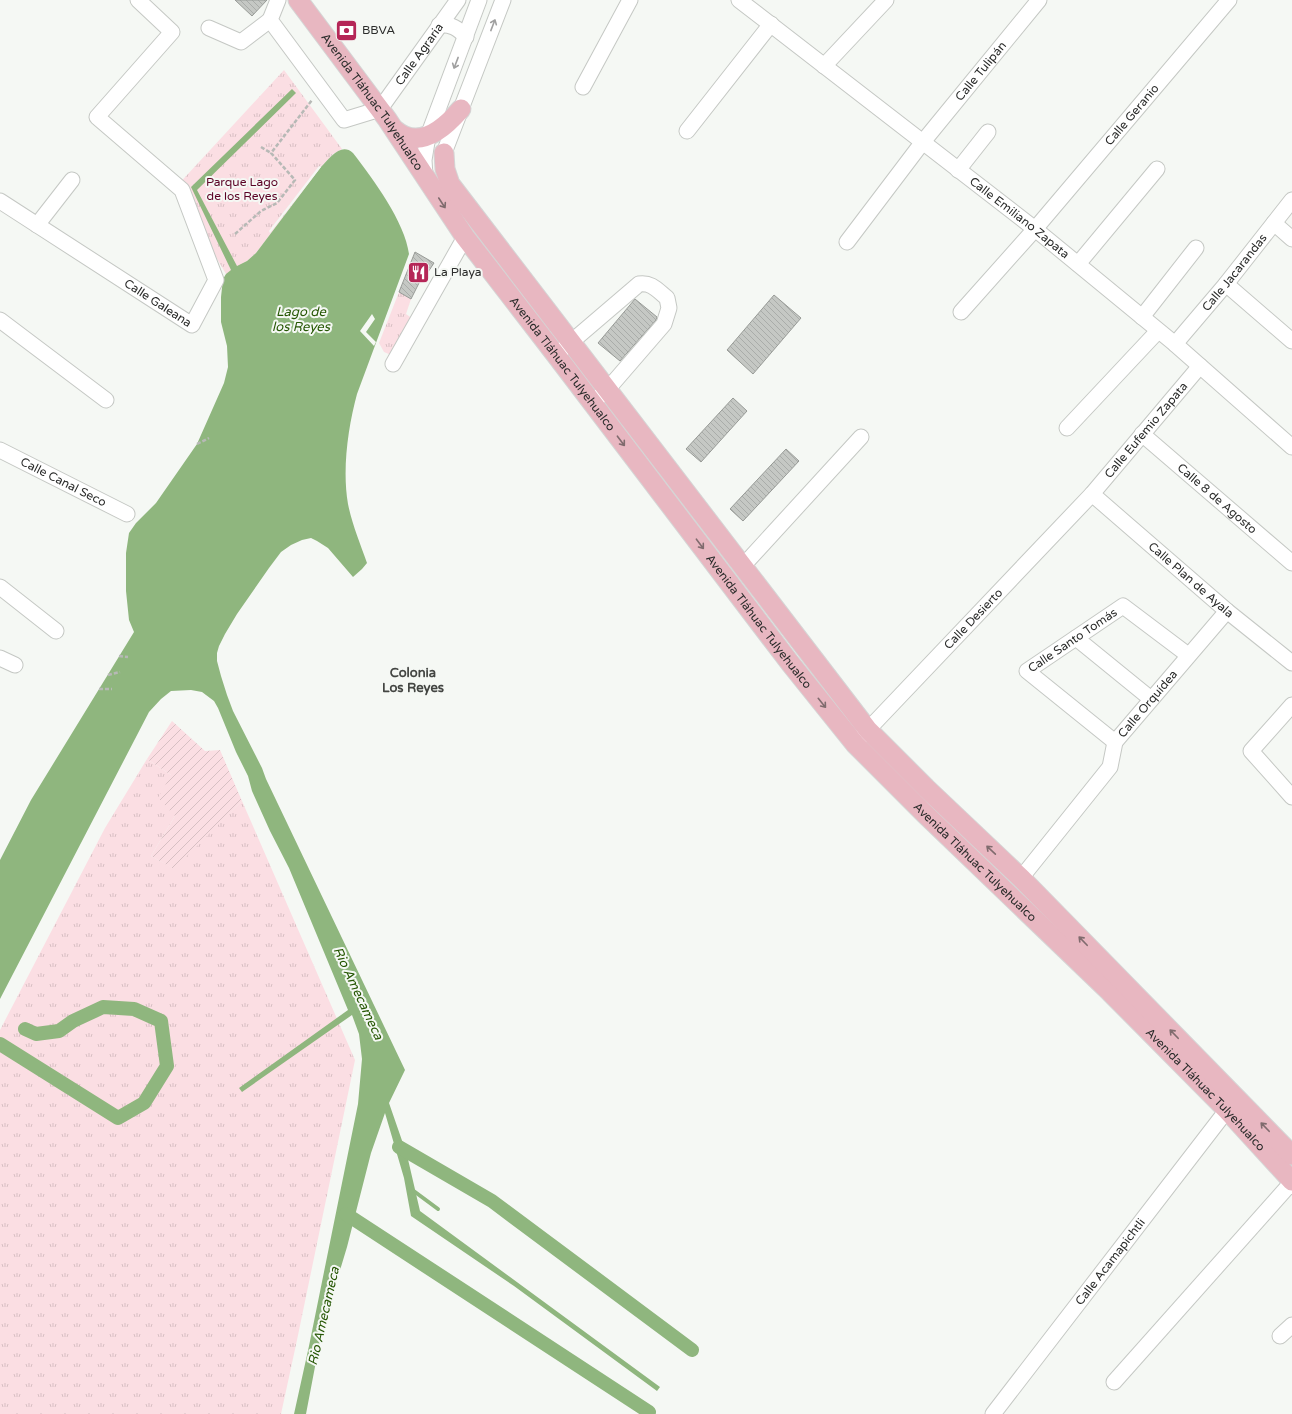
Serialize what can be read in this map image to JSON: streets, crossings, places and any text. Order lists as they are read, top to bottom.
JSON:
{
  "streets": {
    "main road": ["Avenida Tláhuac Tulyehualco"],
    "street": [
      "Calle Agraria",
      "Calle Tulipán",
      "Calle Geranio",
      "Calle Emiliano Zapata",
      "Calle Jacarandas",
      "Calle Galeana",
      "Calle Eufemio Zapata",
      "Calle Canal Seco",
      "Calle 8 de Agosto",
      "Calle Plan de Ayala",
      "Calle Desierto",
      "Calle Santo Tomás",
      "Calle Orquídea",
      "Calle Acamapichtli"
    ]
  },
  "crossings": [
    ["Calle Agraria", "Avenida Tláhuac Tulyehualco"],
    ["Calle Tulipán", "Calle Emiliano Zapata"],
    ["Avenida Tláhuac Tulyehualco", "Calle Desierto"],
    ["Avenida Tláhuac Tulyehualco", "Calle Orquídea"],
    ["Avenida Tláhuac Tulyehualco", "Calle Acamapichtli"],
    ["Calle Geranio", "Calle Emiliano Zapata"],
    ["Calle Emiliano Zapata", "Calle Jacarandas"],
    ["Calle Emiliano Zapata", "Calle Eufemio Zapata"],
    ["Calle Eufemio Zapata", "Calle 8 de Agosto"],
    ["Calle Eufemio Zapata", "Calle Plan de Ayala"],
    ["Calle Eufemio Zapata", "Calle Desierto"],
    ["Calle Plan de Ayala", "Calle Desierto"],
    ["Calle Plan de Ayala", "Calle Orquídea"],
    ["Calle Santo Tomás", "Calle Orquídea"]
  ],
  "districts": ["Colonia Los Reyes"],
  "water": ["Lago de los Reyes", "Rio Amecameca"],
  "parks": ["Parque Lago de los Reyes"],
  "places": {
    "bank": ["BBVA"],
    "restaurant": ["La Playa"]
  }
}
